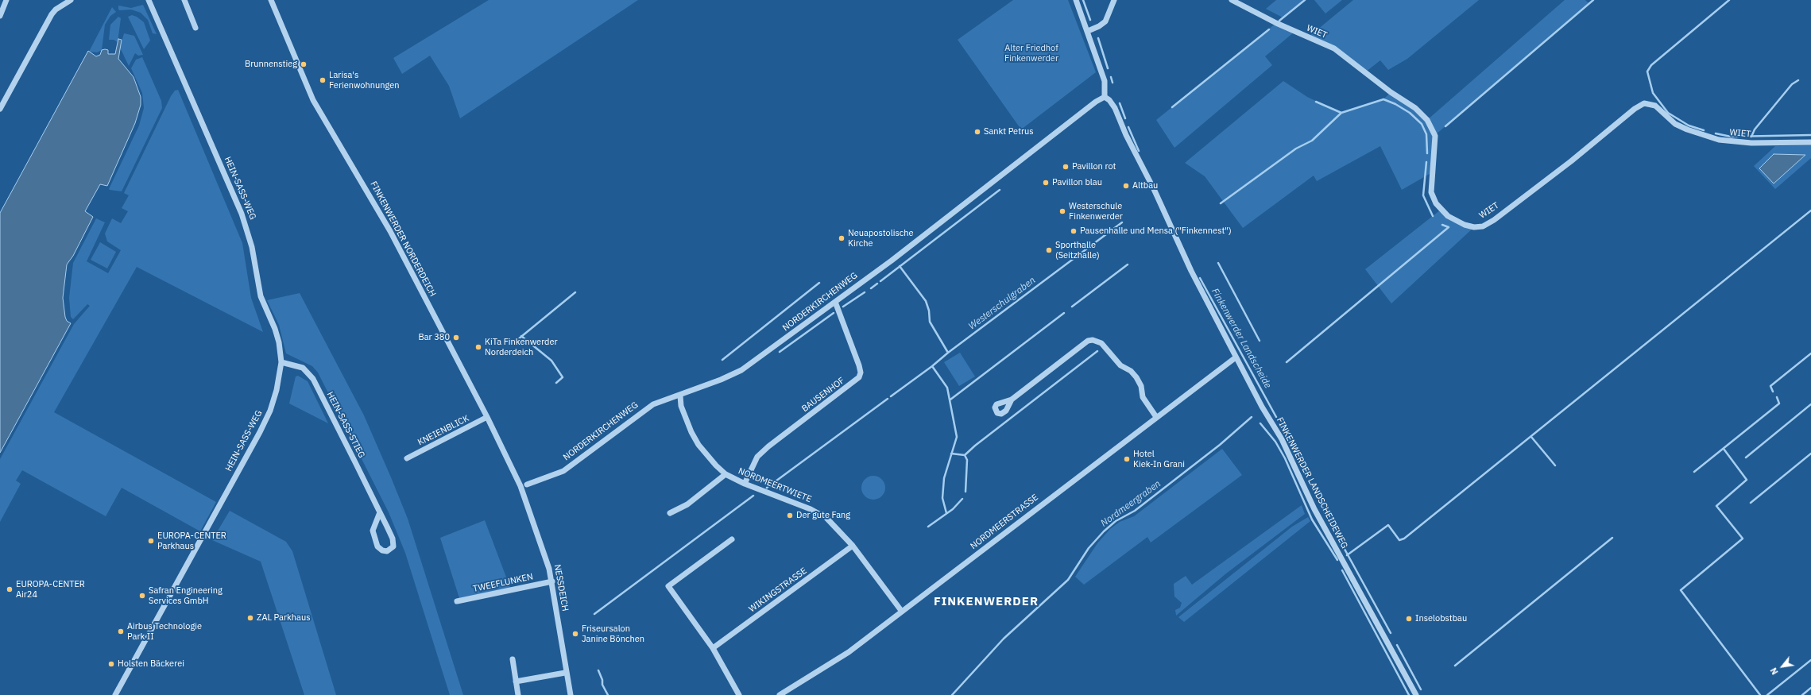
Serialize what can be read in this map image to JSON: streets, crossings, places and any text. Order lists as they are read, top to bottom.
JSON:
{
  "streets": {
    "street": [
      "WIET",
      "HEIN-SASS-WEG",
      "FINKENWERDER NORDERDEICH",
      "NORDERKIRCHENWEG",
      "BAUSENHOF",
      "HEIN-SASS-STIEG",
      "KNEIENBLICK",
      "FINKENWERDER LANDSCHEIDEWEG",
      "NORDMEERTWIETE",
      "NORDMEERSTRASSE",
      "TWEEFLUNKEN",
      "NESSDEICH",
      "WIKINGSTRASSE"
    ]
  },
  "crossings": [
    ["HEIN-SASS-WEG", "HEIN-SASS-STIEG"],
    ["FINKENWERDER NORDERDEICH", "KNEIENBLICK"],
    ["FINKENWERDER NORDERDEICH", "NESSDEICH"],
    ["NORDERKIRCHENWEG", "BAUSENHOF"],
    ["NORDERKIRCHENWEG", "FINKENWERDER LANDSCHEIDEWEG"],
    ["NORDERKIRCHENWEG", "NORDMEERTWIETE"],
    ["BAUSENHOF", "NORDMEERTWIETE"],
    ["FINKENWERDER LANDSCHEIDEWEG", "NORDMEERSTRASSE"],
    ["NORDMEERTWIETE", "NORDMEERSTRASSE"],
    ["NORDMEERTWIETE", "WIKINGSTRASSE"],
    ["TWEEFLUNKEN", "NESSDEICH"]
  ],
  "districts": ["FINKENWERDER"],
  "water": ["Westerschulgraben", "Finkenwerder Landscheide", "Nordmeergraben"],
  "parks": ["Alter Friedhof Finkenwerder"],
  "places": [
    "Brunnenstieg",
    "Larisa's Ferienwohnungen",
    "Sankt Petrus",
    "Pavillon rot",
    "Pavillon blau",
    "Altbau",
    "Westerschule Finkenwerder",
    "Pausenhalle und Mensa (\"Finkennest\")",
    "Neuapostolische Kirche",
    "Sporthalle (Seitzhalle)",
    "Bar 380",
    "KiTa Finkenwerder Norderdeich",
    "Hotel Kiek-In Grani",
    "Der gute Fang",
    "EUROPA-CENTER Parkhaus",
    "EUROPA-CENTER Air24",
    "Safran Engineering Services GmbH",
    "ZAL Parkhaus",
    "Inselobstbau",
    "Airbus Technologie Park II",
    "Friseursalon Janine Bönchen",
    "Holsten Bäckerei"
  ],
  "north": "bottom left"
}
